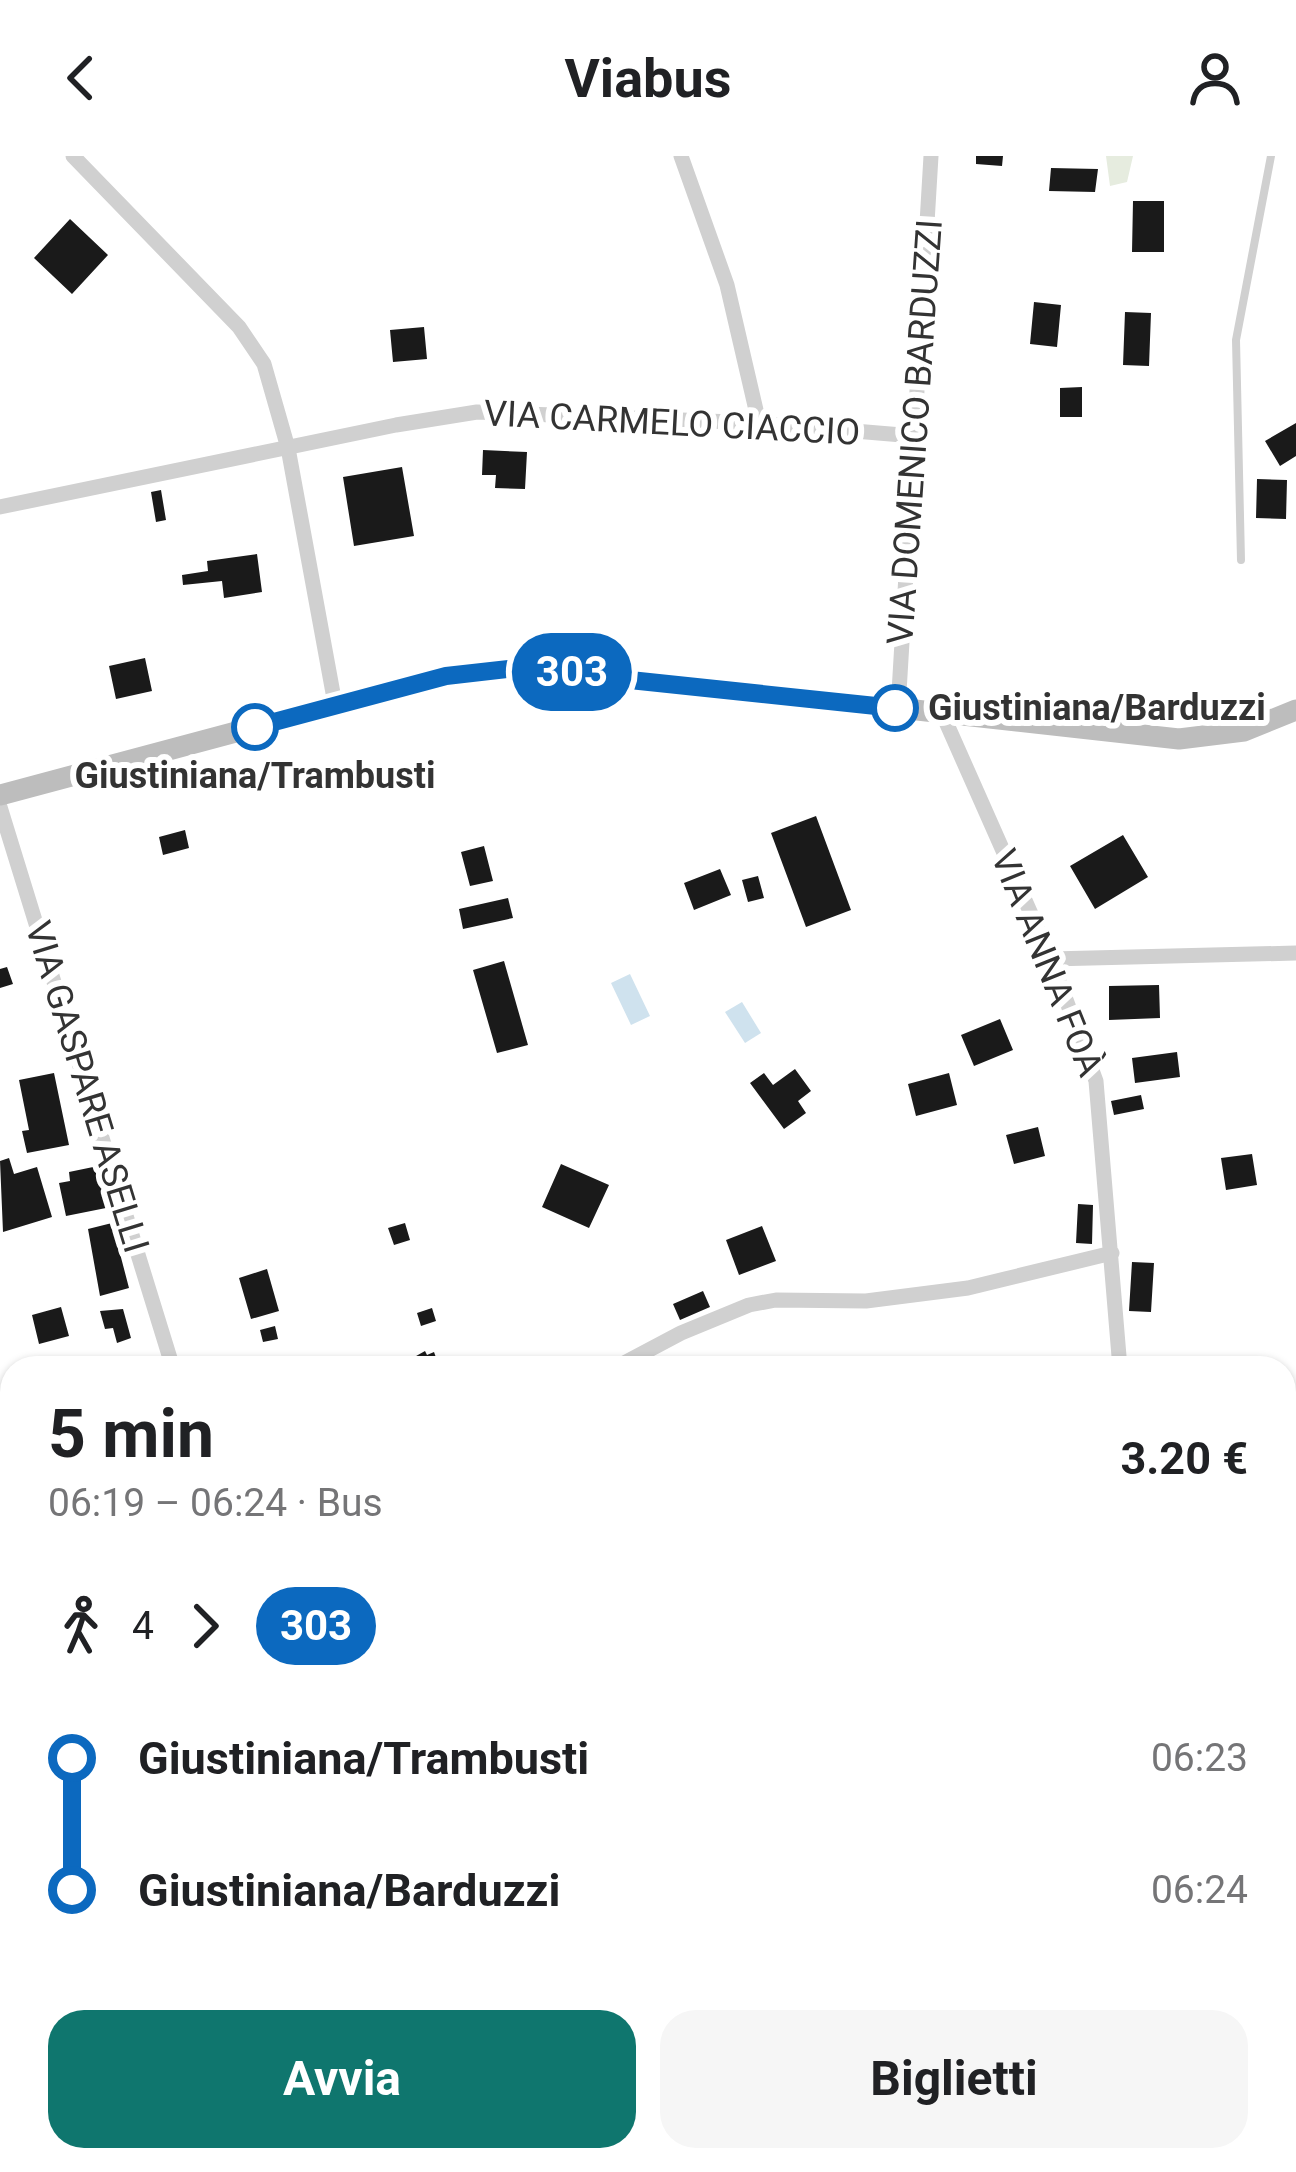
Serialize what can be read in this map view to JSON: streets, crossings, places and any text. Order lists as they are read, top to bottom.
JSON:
{
  "streets": {
    "street": [
      "VIA CARMELO CIACCIO",
      "VIA DOMENICO BARDUZZI",
      "VIA ANNA FOÀ",
      "VIA GASPARE ASELLI"
    ]
  },
  "crossings": [
    ["VIA CARMELO CIACCIO", "VIA DOMENICO BARDUZZI"]
  ],
  "places": ["Giustiniana/Barduzzi", "Giustiniana/Trambusti"],
  "lines": ["bus line 303"],
  "page": {
    "header": "Viabus",
    "on_map": "303",
    "heading": ["5 min", "06:19 – 06:24 · Bus", "3.20 €"],
    "legs": ["4", "303"],
    "list": [
      {
        "name": "Giustiniana/Trambusti",
        "value": "06:23"
      },
      {
        "name": "Giustiniana/Barduzzi",
        "value": "06:24"
      }
    ],
    "buttons": ["Avvia", "Biglietti"]
  }
}
